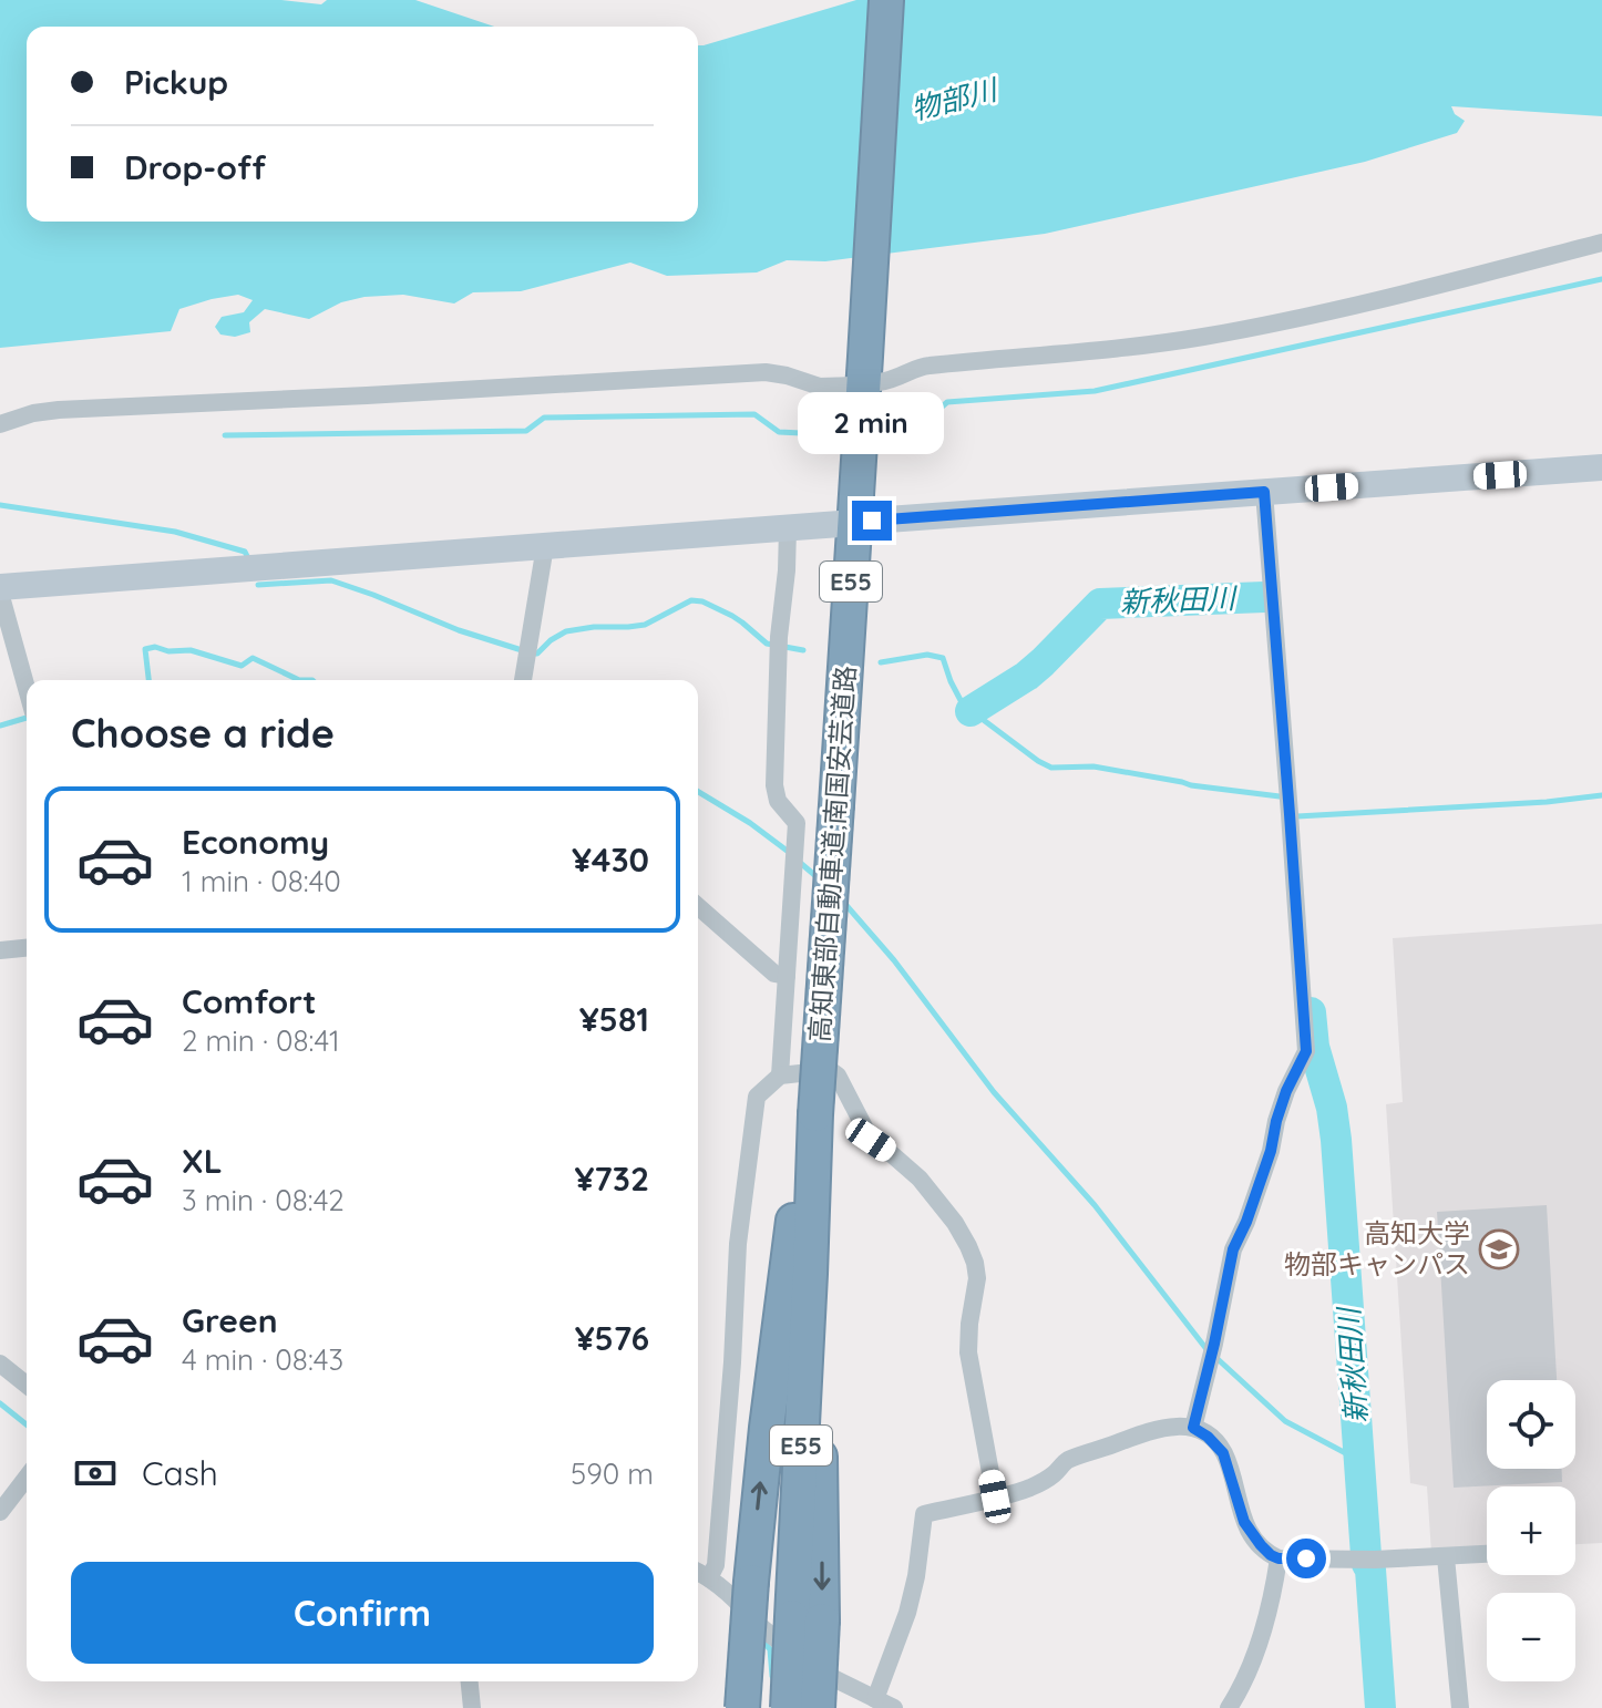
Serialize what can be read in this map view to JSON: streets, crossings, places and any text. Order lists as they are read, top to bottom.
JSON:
{
  "streets": {
    "highway": ["E55", "高知東部自動車道;南国安芸道路"]
  },
  "water": ["物部川", "新秋田川"],
  "places": {
    "school or university": ["高知大学 物部キャンパス"]
  },
  "page": {
    "banner": ["Pickup", "Drop-off"],
    "bubble": "2 min",
    "heading": "Choose a ride",
    "list": [
      {
        "name": "Economy",
        "note": "1 min · 08:40",
        "value": "¥430"
      },
      {
        "name": "Comfort",
        "note": "2 min · 08:41",
        "value": "¥581"
      },
      {
        "name": "XL",
        "note": "3 min · 08:42",
        "value": "¥732"
      },
      {
        "name": "Green",
        "note": "4 min · 08:43",
        "value": "¥576"
      }
    ],
    "map_buttons": ["+", "−"],
    "pay": ["Cash", "590 m"],
    "buttons": "Confirm"
  }
}
